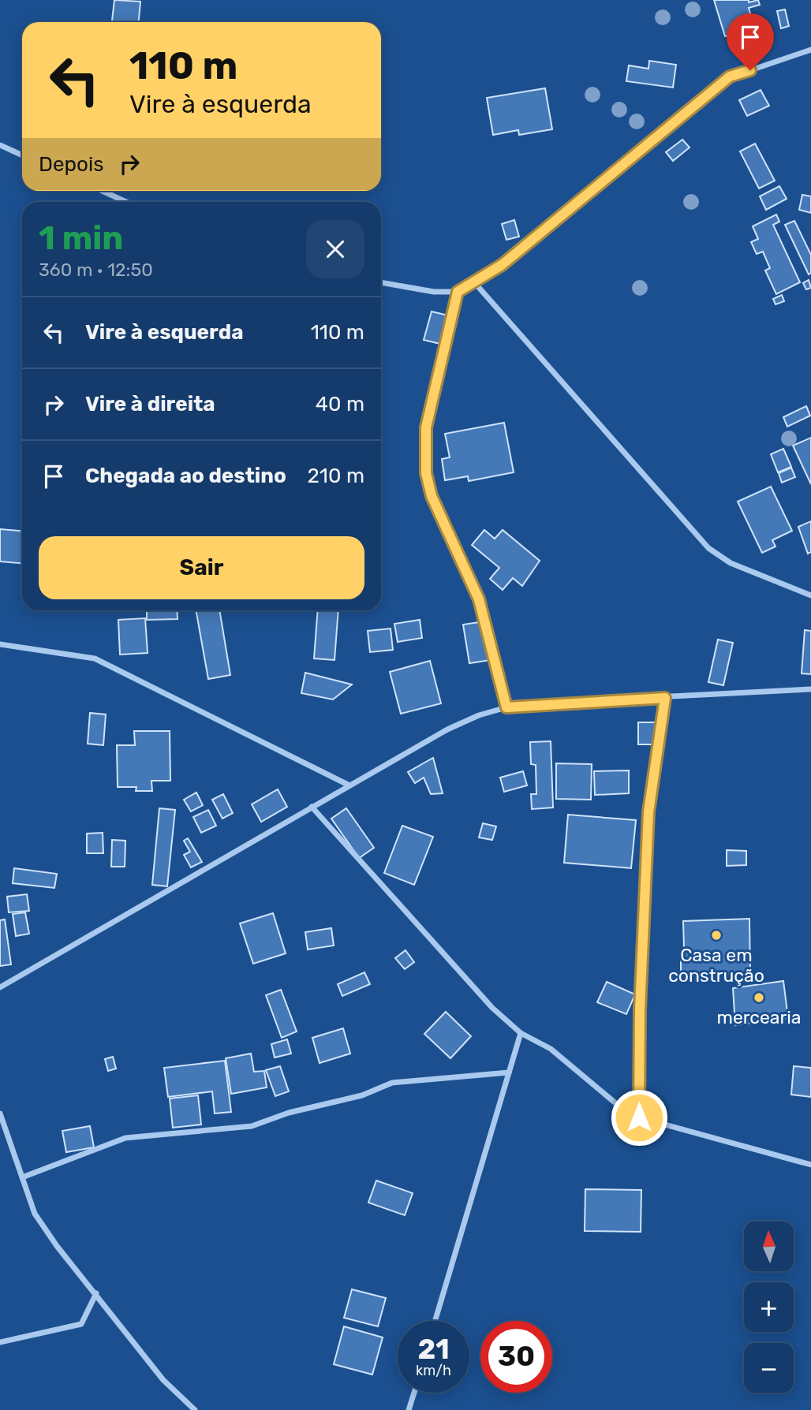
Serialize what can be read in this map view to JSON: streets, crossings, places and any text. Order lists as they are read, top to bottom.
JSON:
{
  "places": ["Casa em construção", "mercearia"],
  "north": "top",
  "page": {
    "turn": ["110 m", "Vire à esquerda"],
    "then": "Depois",
    "heading": ["1 min", "360 m · 12:50"],
    "list": [
      {
        "name": "Vire à esquerda",
        "value": "110 m"
      },
      {
        "name": "Vire à direita",
        "value": "40 m"
      },
      {
        "name": "Chegada ao destino",
        "value": "210 m"
      }
    ],
    "buttons": "Sair",
    "map_buttons": ["+", "−"],
    "speed": "21 km/h",
    "limit": "30"
  }
}
